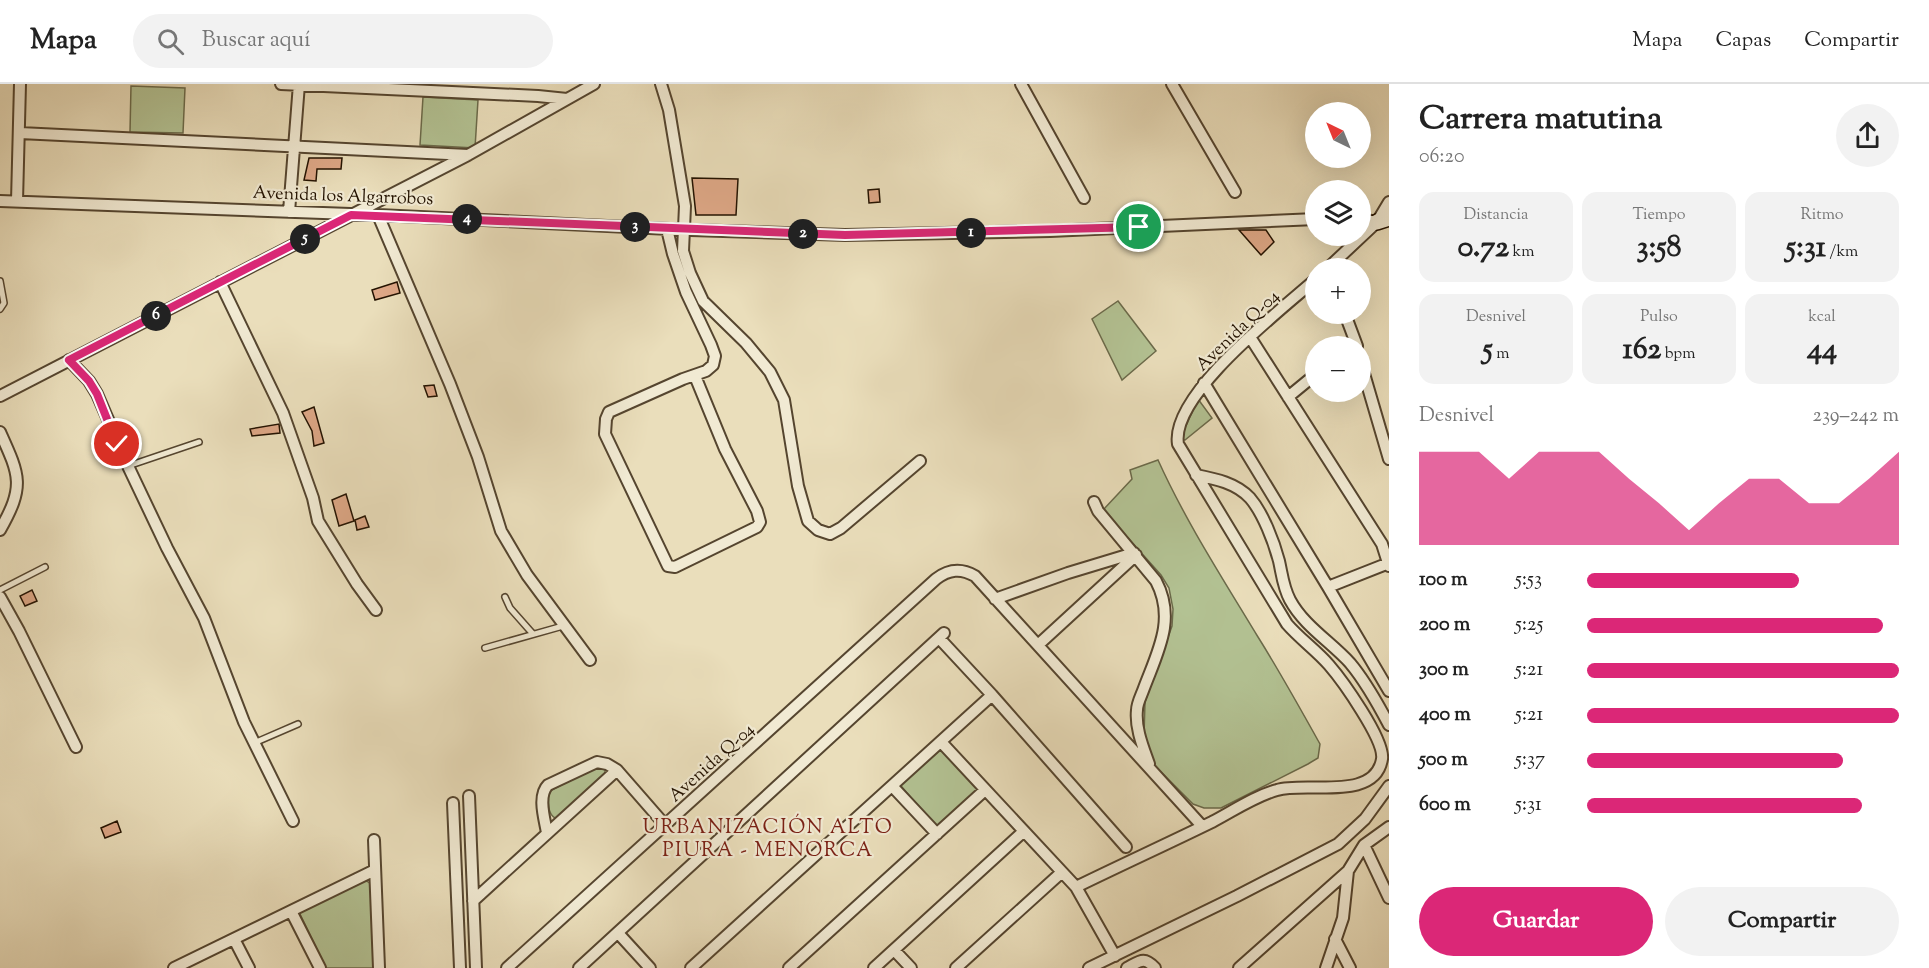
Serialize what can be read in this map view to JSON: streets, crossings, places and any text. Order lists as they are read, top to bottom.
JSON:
{
  "streets": {
    "street": ["Avenida los Algarrobos", "Avenida Q-04"]
  },
  "districts": ["URBANIZACIÓN ALTO PIURA - MENORCA"],
  "north": "top left",
  "page": {
    "header": "Mapa",
    "search": "Buscar aquí",
    "nav": ["Mapa", "Capas", "Compartir"],
    "heading": ["Carrera matutina", "06:20"],
    "map_buttons": ["+", "−"],
    "stats": [
      ["Distancia", "0.72 km"],
      ["Tiempo", "3:58"],
      ["Ritmo", "5:31 /km"],
      ["Desnivel", "5 m"],
      ["Pulso", "162 bpm"],
      ["kcal", "44"]
    ],
    "pins": [
      "4",
      "3",
      "1",
      "2",
      "5",
      "6"
    ],
    "chart": ["Desnivel", "239–242 m"],
    "list": [
      {
        "name": "100 m",
        "note": "5:53"
      },
      {
        "name": "200 m",
        "note": "5:25"
      },
      {
        "name": "300 m",
        "note": "5:21"
      },
      {
        "name": "400 m",
        "note": "5:21"
      },
      {
        "name": "500 m",
        "note": "5:37"
      },
      {
        "name": "600 m",
        "note": "5:31"
      }
    ],
    "buttons": ["Guardar", "Compartir"]
  }
}
